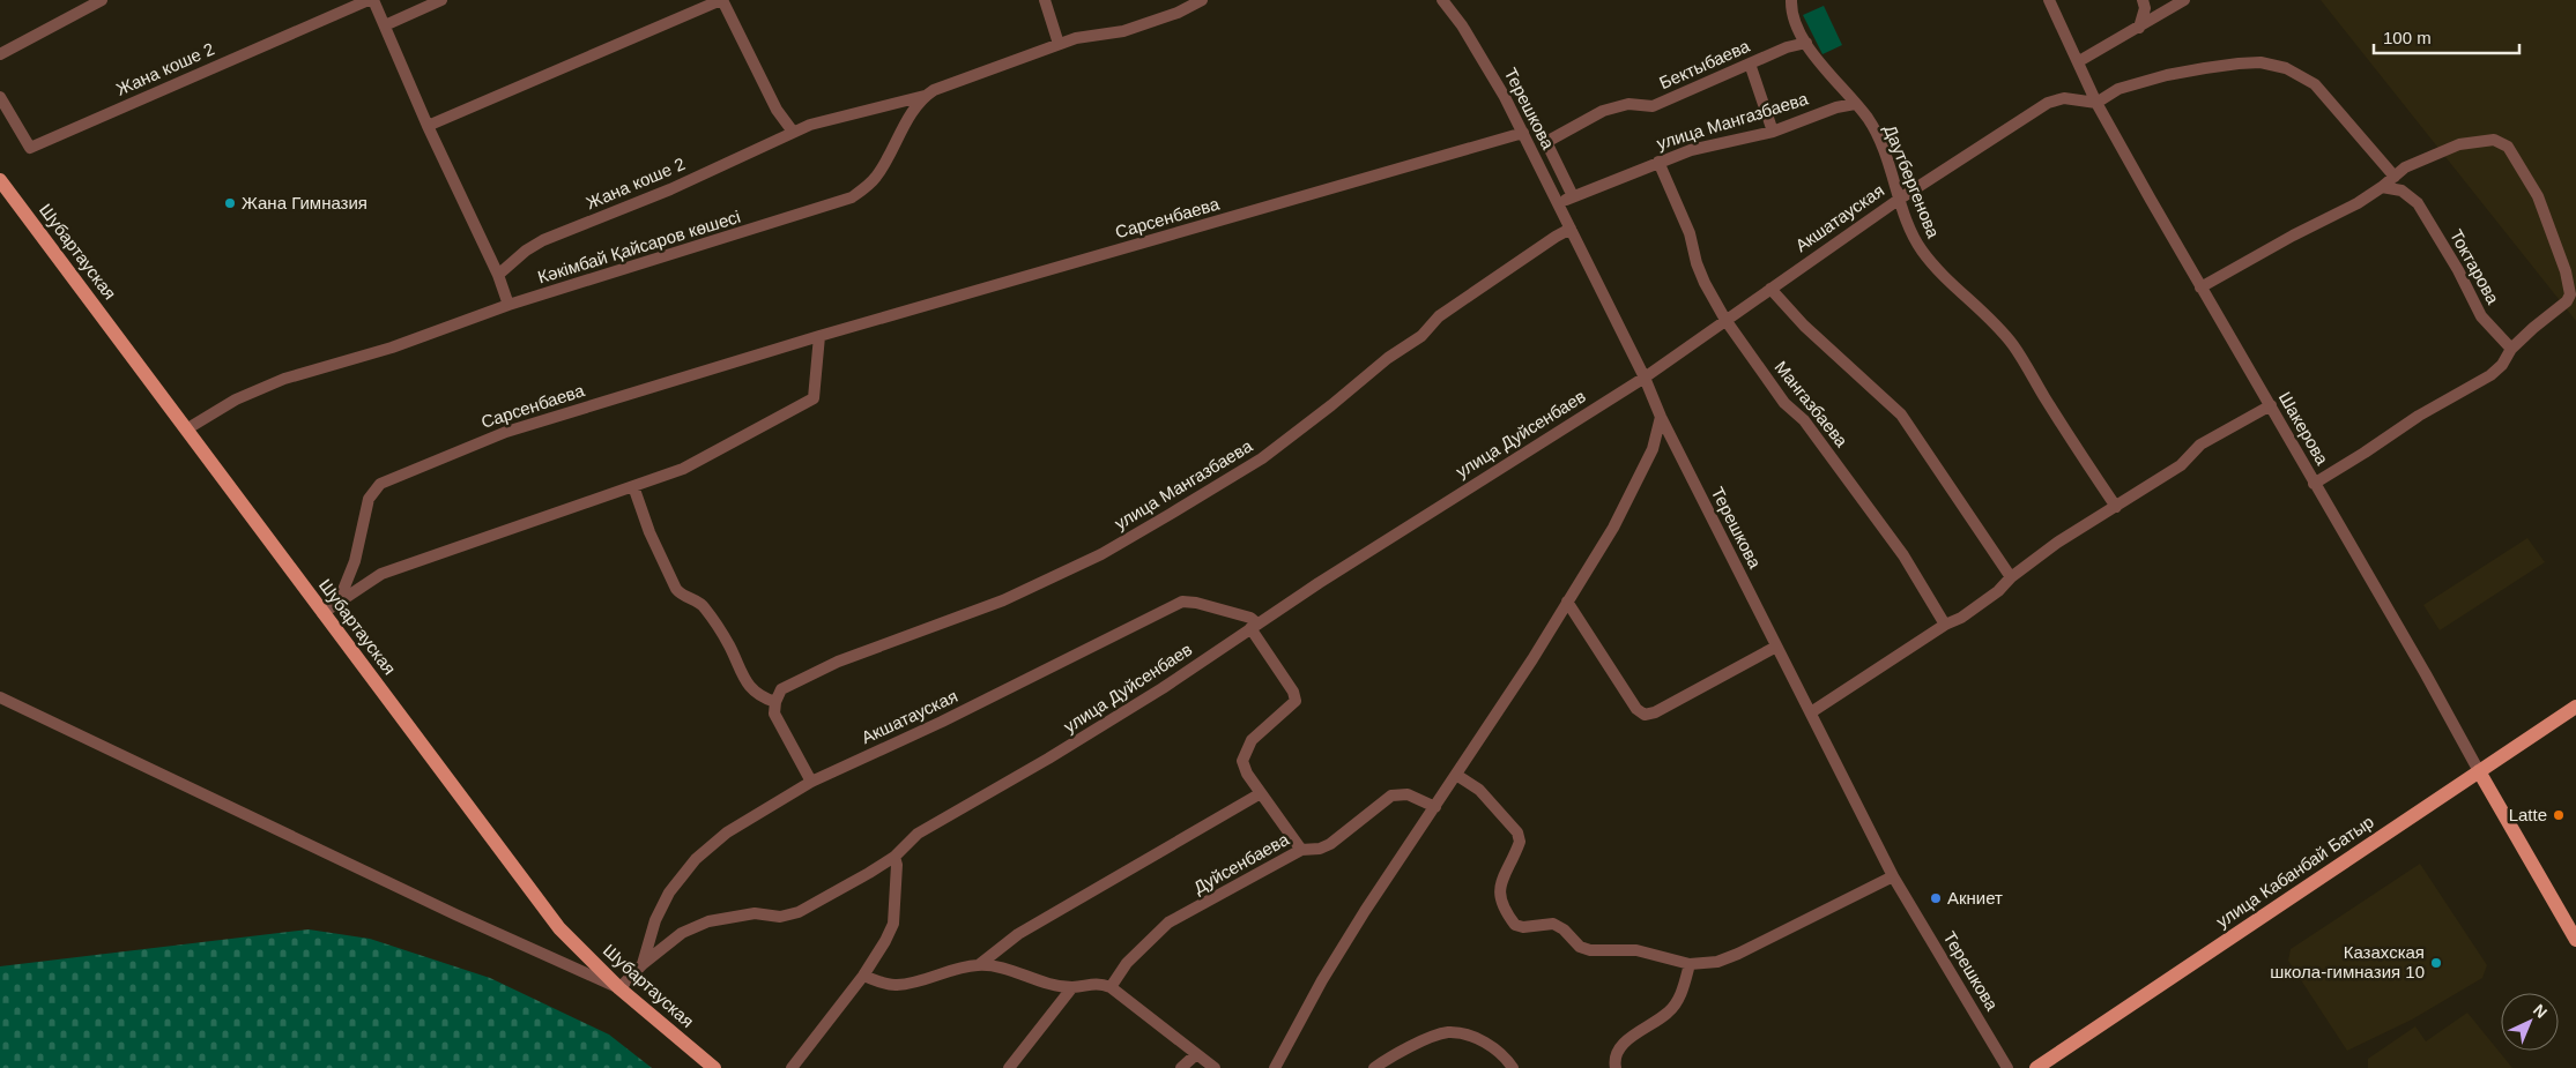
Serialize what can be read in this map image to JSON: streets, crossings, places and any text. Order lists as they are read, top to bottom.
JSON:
{
  "streets": {
    "main road": ["Шубартауская", "улица Кабанбай Батыр"],
    "street": [
      "Бектыбаева",
      "Жана коше 2",
      "Терешкова",
      "улица Мангазбаева",
      "Даутбергенова",
      "Сарсенбаева",
      "Акшатауская",
      "Кәкімбай Қайсаров көшесі",
      "Токтарова",
      "Мангазбаева",
      "Шакерова",
      "улица Дуйсенбаев",
      "Дуйсенбаева"
    ]
  },
  "crossings": [
    ["Бектыбаева", "улица Мангазбаева"],
    ["Бектыбаева", "Даутбергенова"],
    ["Жана коше 2", "Кәкімбай Қайсаров көшесі"],
    ["Терешкова", "улица Мангазбаева"],
    ["Терешкова", "Сарсенбаева"],
    ["Терешкова", "Акшатауская"],
    ["Терешкова", "улица Дуйсенбаев"],
    ["улица Мангазбаева", "Даутбергенова"],
    ["улица Мангазбаева", "Мангазбаева"],
    ["Даутбергенова", "Акшатауская"],
    ["Акшатауская", "Мангазбаева"],
    ["Акшатауская", "Шакерова"],
    ["Акшатауская", "улица Дуйсенбаев"],
    ["Кәкімбай Қайсаров көшесі", "Шубартауская"],
    ["Шубартауская", "улица Дуйсенбаев"],
    ["Шакерова", "улица Кабанбай Батыр"]
  ],
  "places": [
    "Жана Гимназия",
    "Latte",
    "Акниет",
    "Казахская школа-гимназия 10"
  ],
  "scale_bar": "100 m",
  "north": "top right"
}
